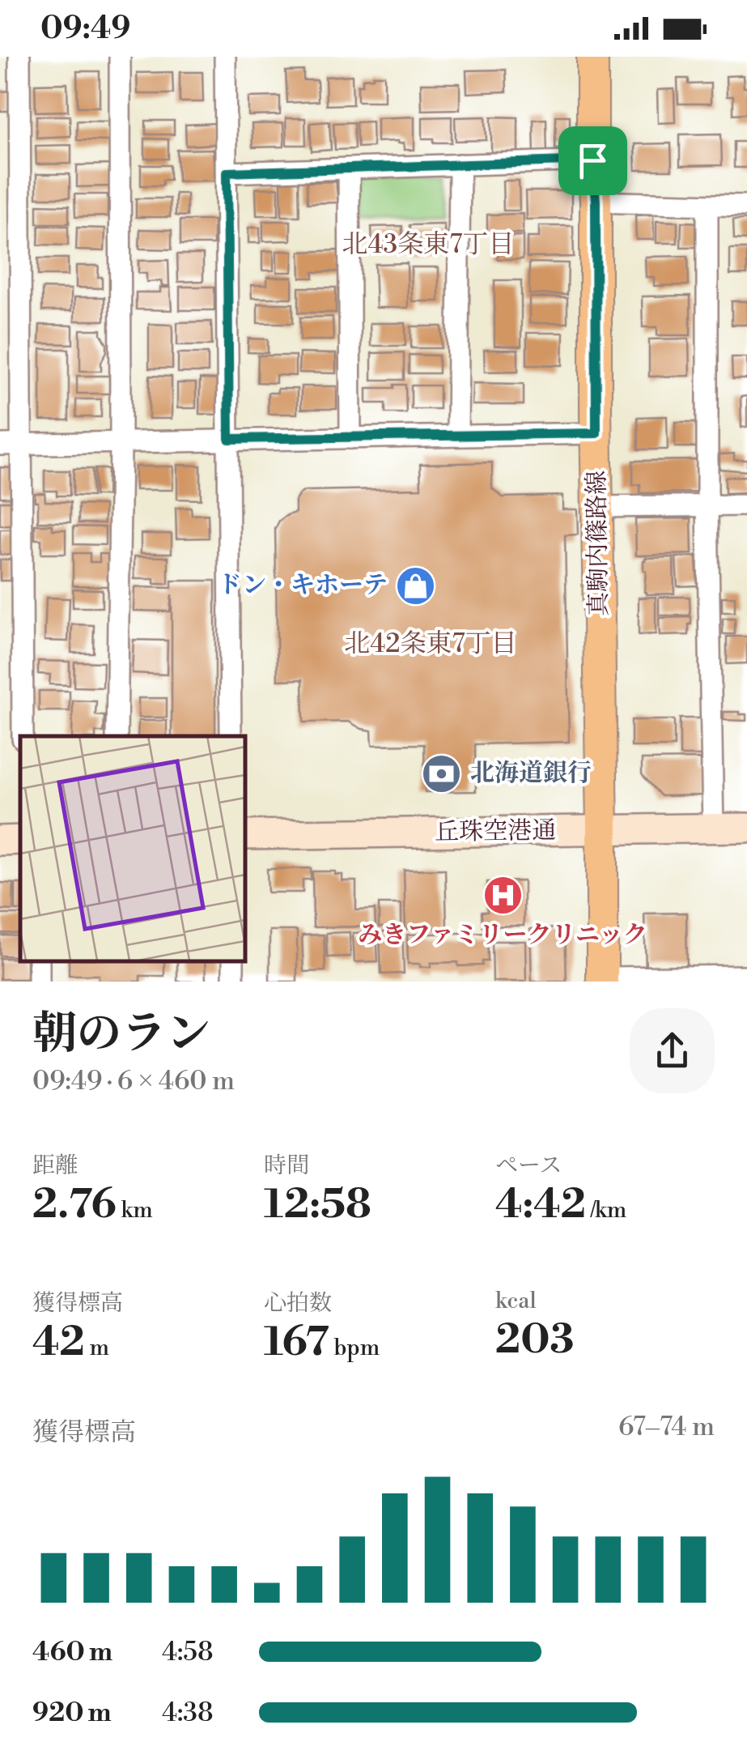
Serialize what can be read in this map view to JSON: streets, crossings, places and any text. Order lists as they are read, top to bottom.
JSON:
{
  "streets": {
    "main road": ["真駒内篠路線", "丘珠空港通"]
  },
  "crossings": [
    ["真駒内篠路線", "丘珠空港通"]
  ],
  "districts": ["北43条東7丁目", "北42条東7丁目"],
  "places": {
    "shop": ["ドン・キホーテ"],
    "bank": ["北海道銀行"],
    "hospital": ["みきファミリークリニック"]
  },
  "page": {
    "status": "09:49",
    "heading": ["朝のラン", "09:49 · 6 × 460 m"],
    "stats": [
      ["距離", "2.76 km"],
      ["時間", "12:58"],
      ["ペース", "4:42 /km"],
      ["獲得標高", "42 m"],
      ["心拍数", "167 bpm"],
      ["kcal", "203"]
    ],
    "chart": ["獲得標高", "67–74 m"],
    "list": [
      {
        "name": "460 m",
        "note": "4:58"
      },
      {
        "name": "920 m",
        "note": "4:38"
      }
    ]
  }
}
